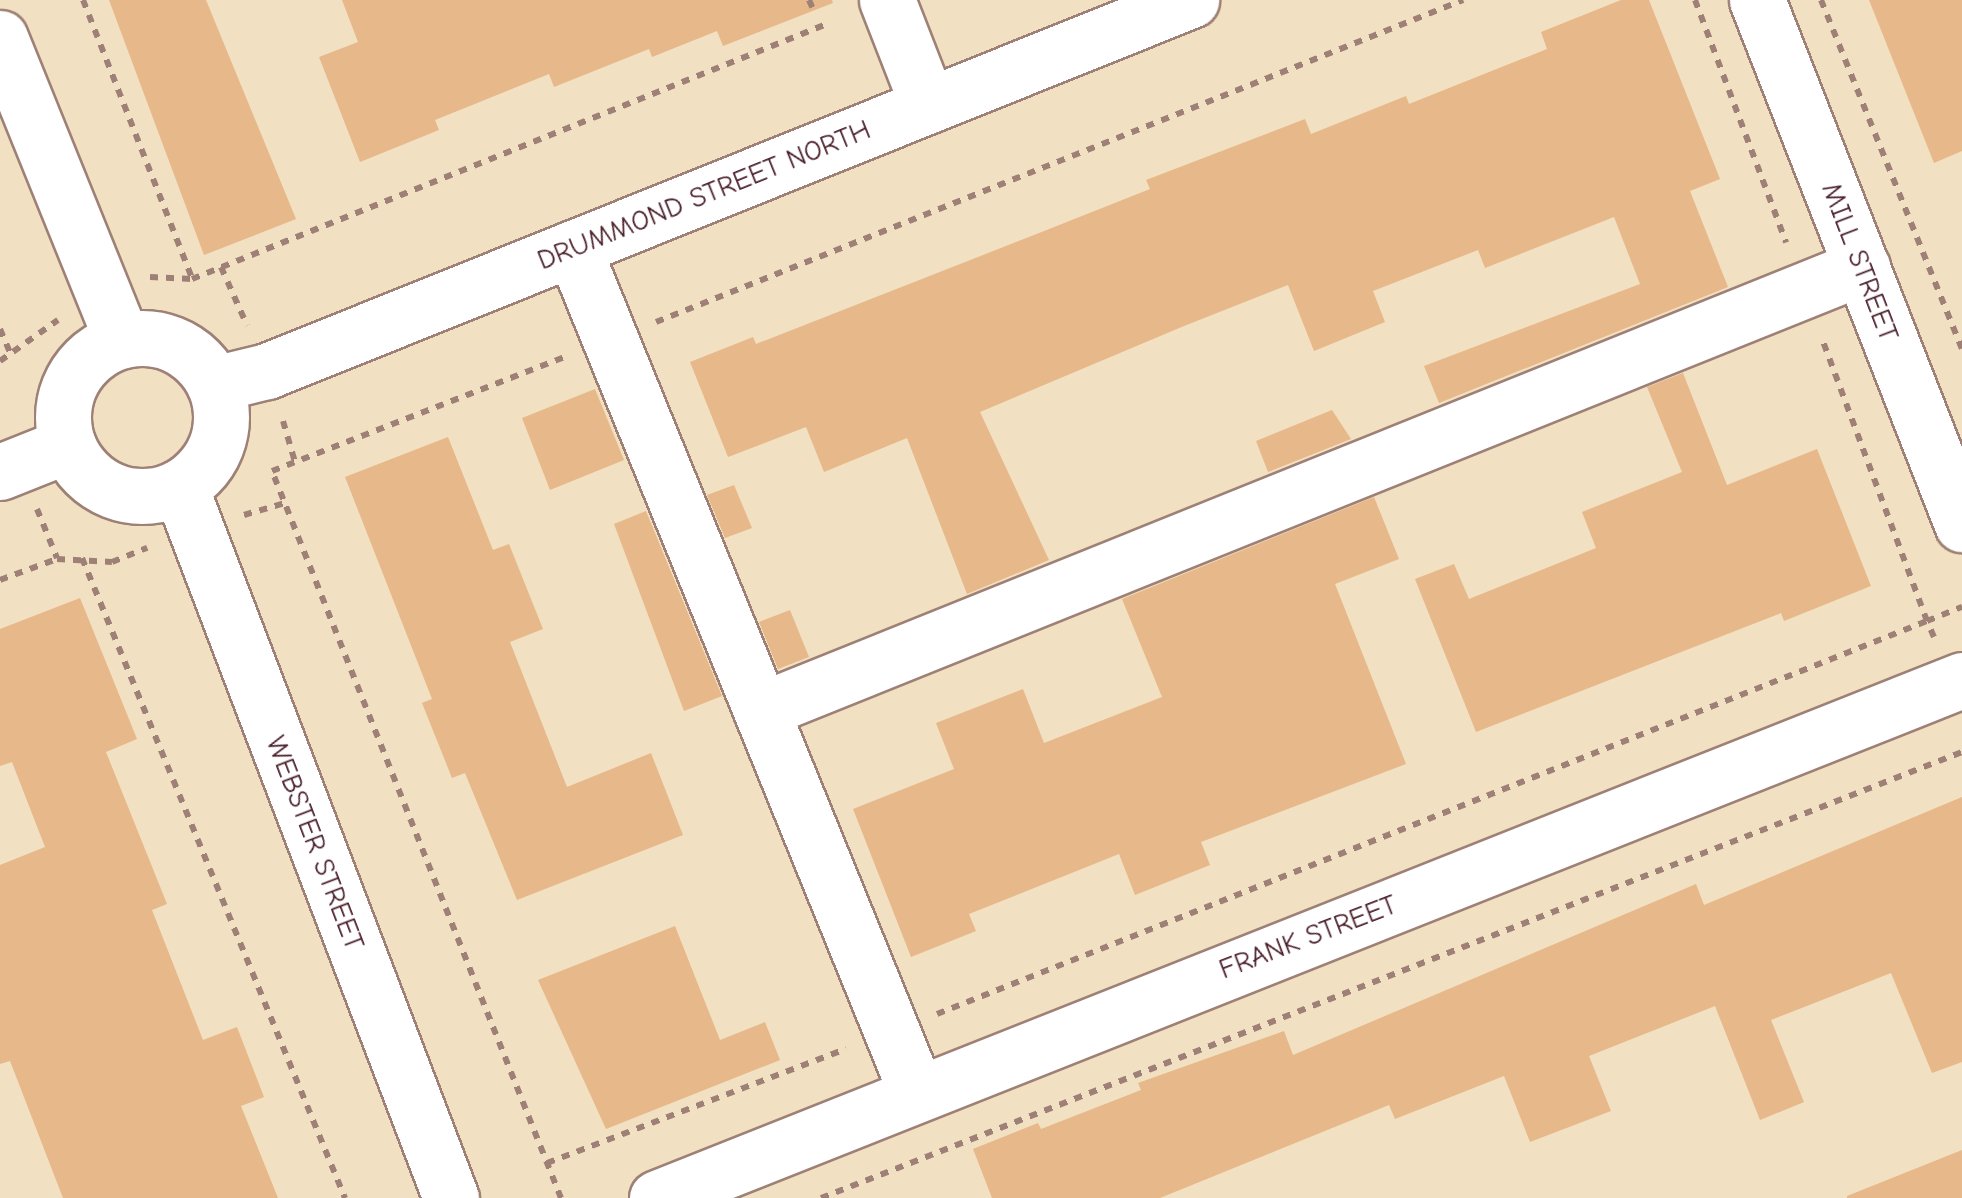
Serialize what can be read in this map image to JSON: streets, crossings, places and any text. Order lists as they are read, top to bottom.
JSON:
{
  "streets": {
    "street": [
      "DRUMMOND STREET NORTH",
      "MILL STREET",
      "WEBSTER STREET",
      "FRANK STREET"
    ]
  },
  "crossings": [
    ["DRUMMOND STREET NORTH", "WEBSTER STREET"]
  ]
}
